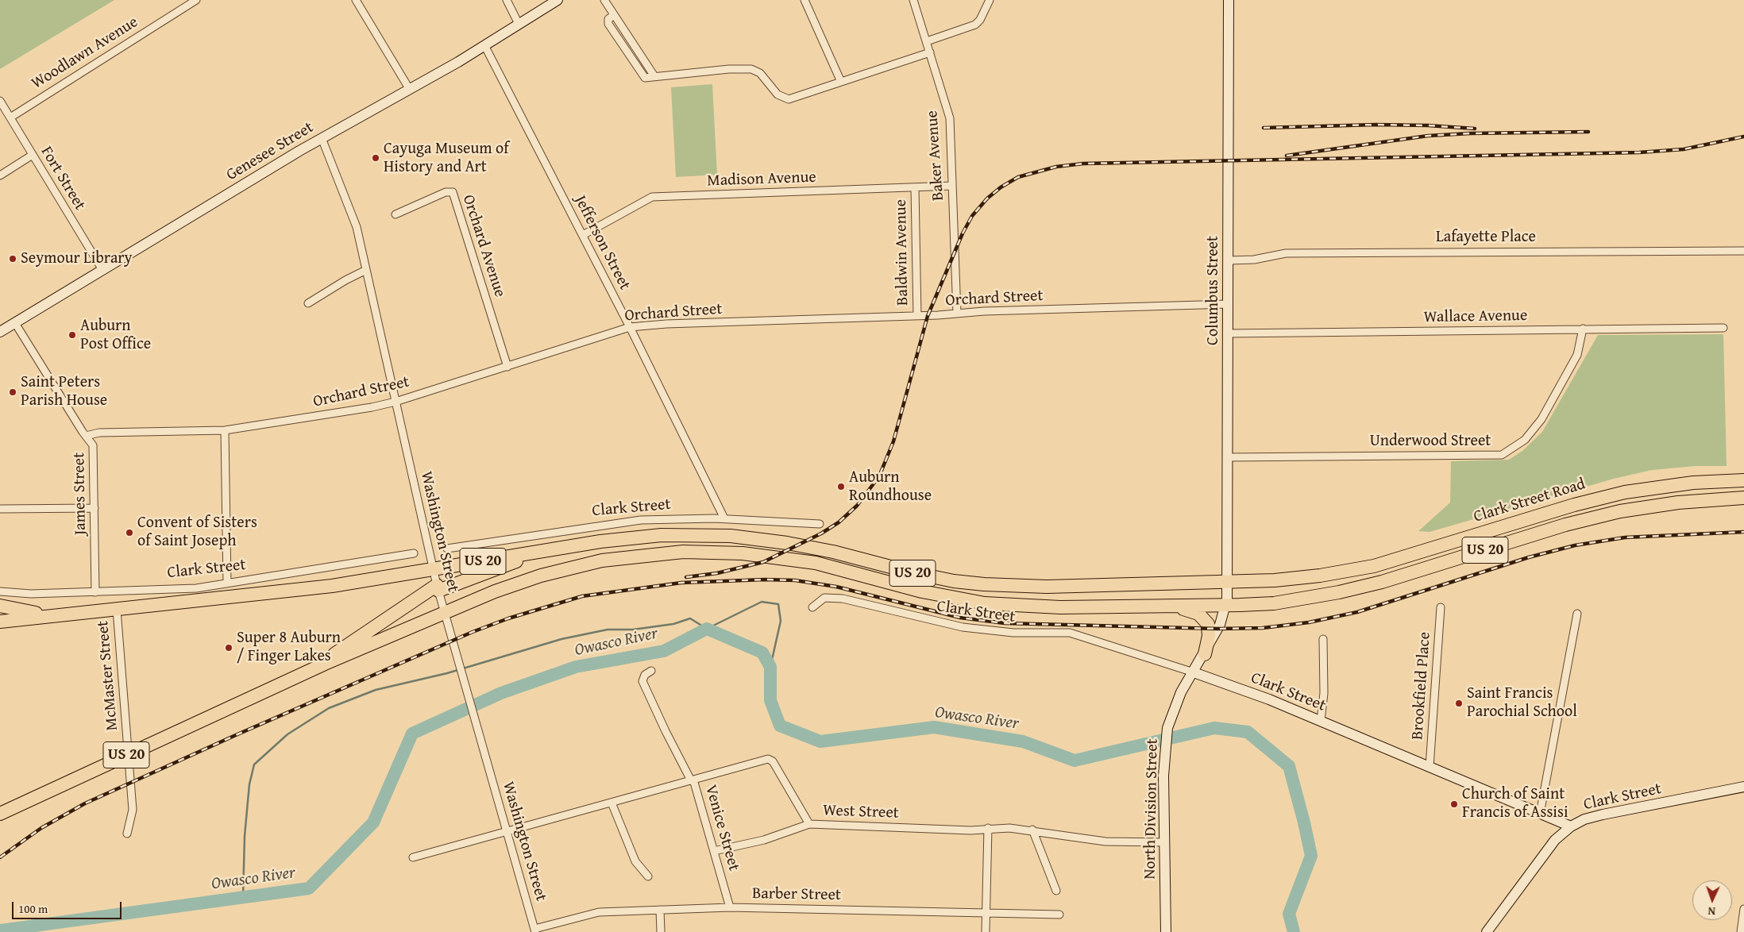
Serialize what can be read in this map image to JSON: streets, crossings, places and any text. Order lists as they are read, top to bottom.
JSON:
{
  "streets": {
    "highway": ["Clark Street Road", "US 20"],
    "street": [
      "Woodlawn Avenue",
      "Genesee Street",
      "Baker Avenue",
      "Fort Street",
      "Madison Avenue",
      "Lafayette Place",
      "Jefferson Street",
      "Orchard Avenue",
      "Baldwin Avenue",
      "Columbus Street",
      "Orchard Street",
      "Wallace Avenue",
      "Underwood Street",
      "James Street",
      "Clark Street",
      "Washington Street",
      "McMaster Street",
      "Brookfield Place",
      "North Division Street",
      "West Street",
      "Venice Street",
      "Barber Street"
    ]
  },
  "crossings": [
    ["Woodlawn Avenue", "Fort Street"],
    ["Genesee Street", "Fort Street"],
    ["Genesee Street", "Jefferson Street"],
    ["Genesee Street", "James Street"],
    ["Genesee Street", "Washington Street"],
    ["Baker Avenue", "Madison Avenue"],
    ["Baker Avenue", "Orchard Street"],
    ["Madison Avenue", "Jefferson Street"],
    ["Madison Avenue", "Baldwin Avenue"],
    ["Lafayette Place", "Columbus Street"],
    ["Jefferson Street", "Orchard Street"],
    ["Jefferson Street", "Clark Street"],
    ["Orchard Avenue", "Orchard Street"],
    ["Baldwin Avenue", "Orchard Street"],
    ["Columbus Street", "Orchard Street"],
    ["Columbus Street", "Wallace Avenue"],
    ["Columbus Street", "Underwood Street"],
    ["Columbus Street", "Clark Street Road"],
    ["Columbus Street", "US 20"],
    ["Columbus Street", "North Division Street"],
    ["Orchard Street", "James Street"],
    ["Orchard Street", "Washington Street"],
    ["Wallace Avenue", "Underwood Street"],
    ["James Street", "Clark Street"],
    ["Clark Street Road", "US 20"],
    ["Clark Street Road", "North Division Street"],
    ["Clark Street", "Brookfield Place"],
    ["Clark Street", "North Division Street"],
    ["Washington Street", "US 20"],
    ["Washington Street", "West Street"],
    ["Washington Street", "Barber Street"],
    ["US 20", "McMaster Street"],
    ["US 20", "North Division Street"],
    ["North Division Street", "West Street"],
    ["West Street", "Venice Street"],
    ["Venice Street", "Barber Street"]
  ],
  "water": ["Owasco River"],
  "places": [
    "Cayuga Museum of History and Art",
    "Seymour Library",
    "Auburn Post Office",
    "Saint Peters Parish House",
    "Auburn Roundhouse",
    "Convent of Sisters of Saint Joseph",
    "Super 8 Auburn / Finger Lakes",
    "Saint Francis Parochial School",
    "Church of Saint Francis of Assisi"
  ],
  "scale_bar": "100 m",
  "north": "bottom"
}
